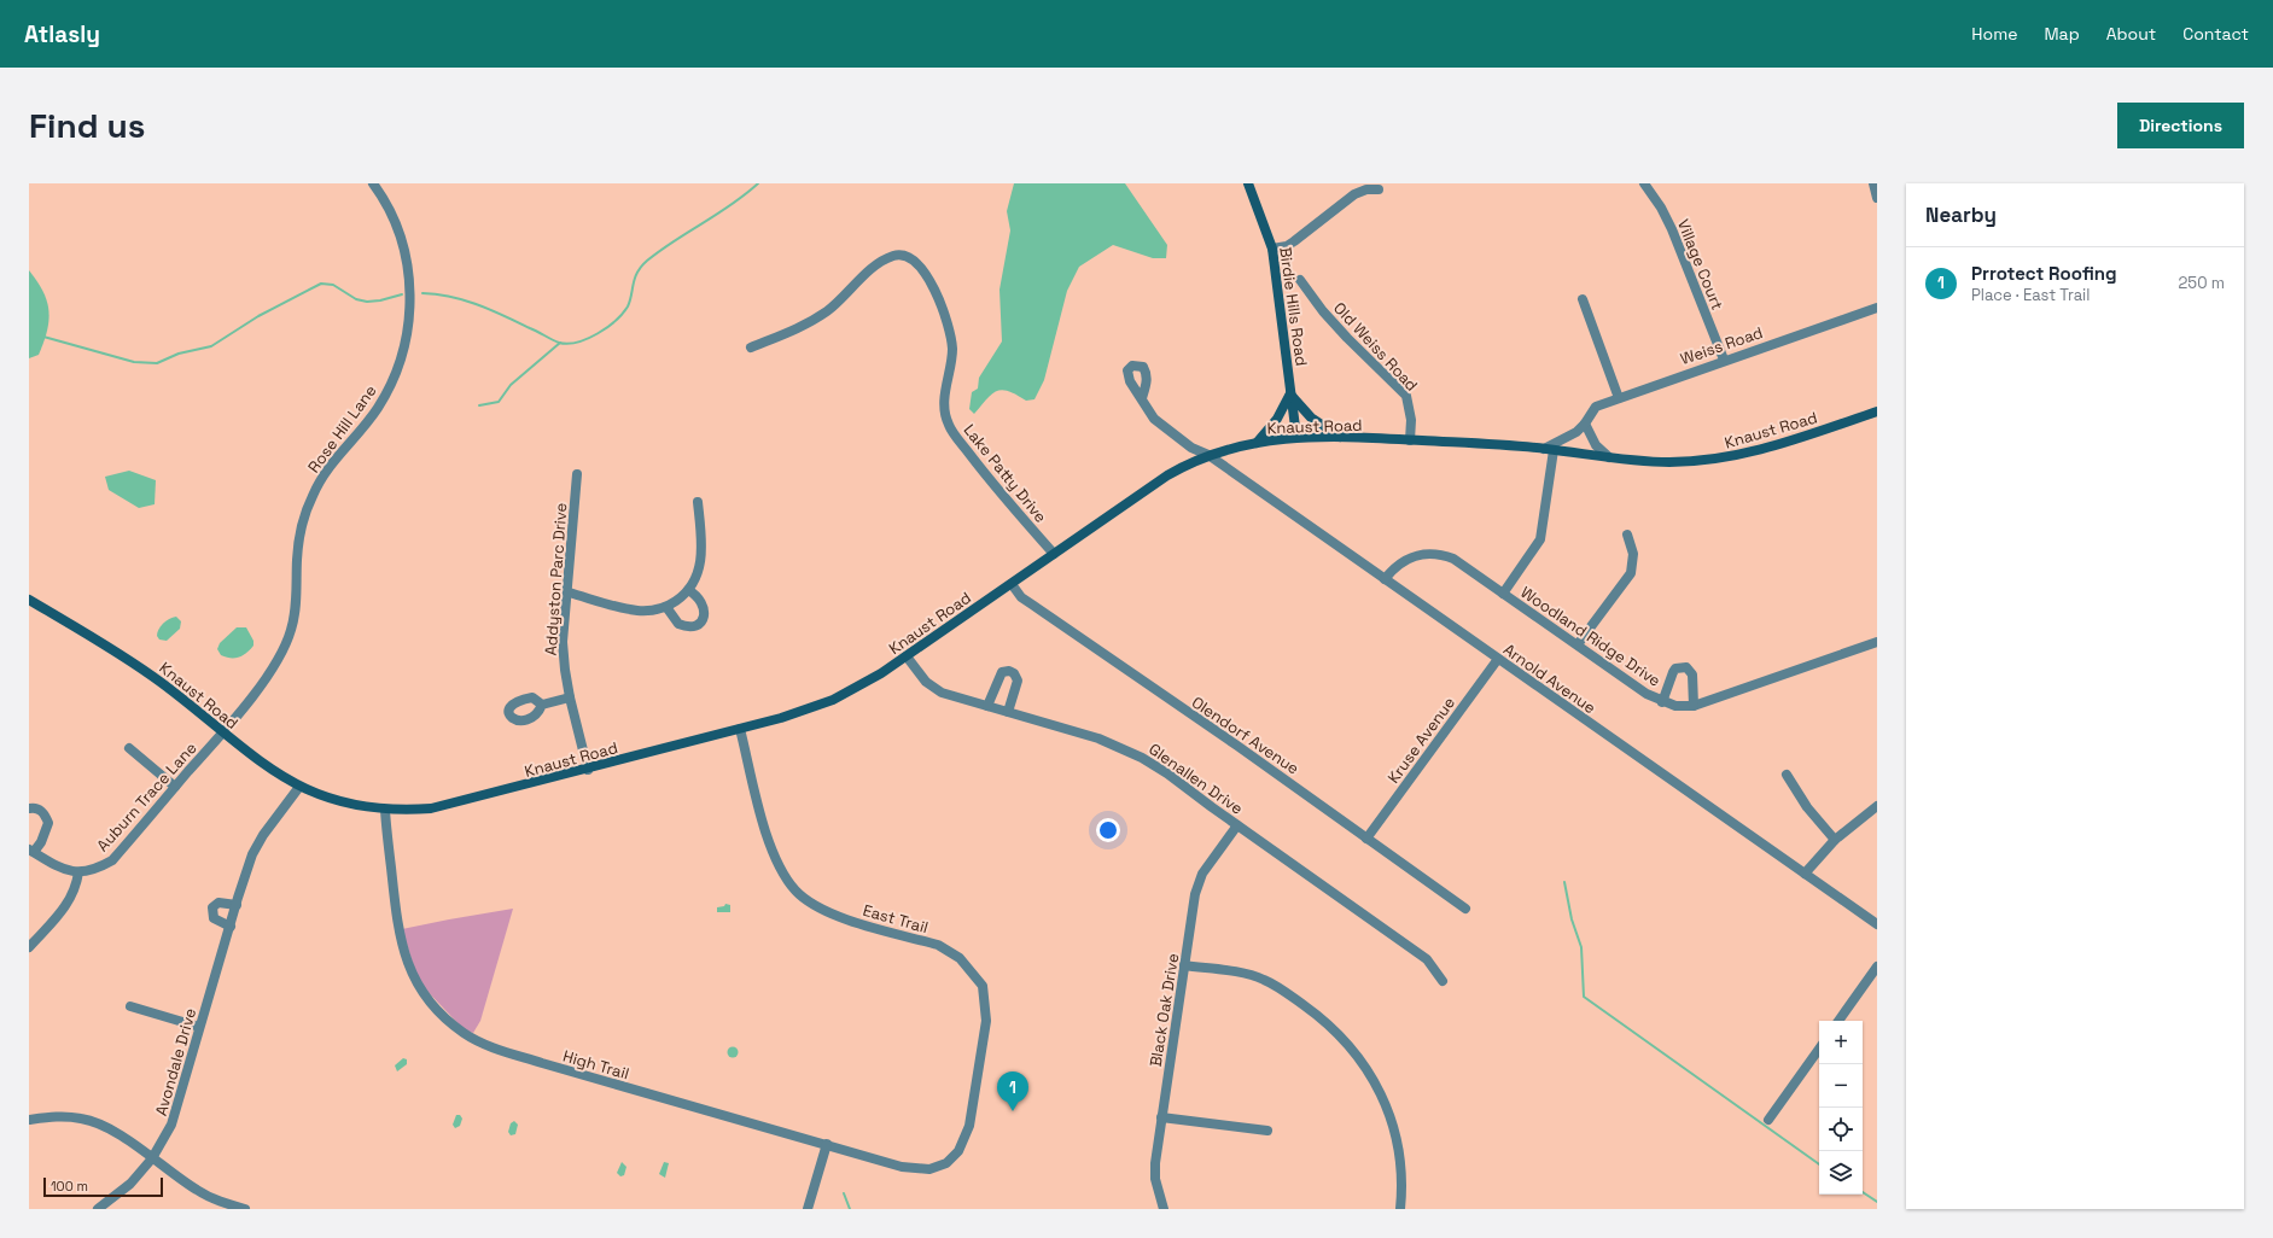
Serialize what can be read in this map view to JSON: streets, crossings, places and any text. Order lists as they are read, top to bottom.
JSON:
{
  "streets": {
    "main road": ["Birdie Hills Road", "Knaust Road"],
    "street": [
      "Village Court",
      "Weiss Road",
      "Old Weiss Road",
      "Rose Hill Lane",
      "Lake Patty Drive",
      "Addyston Parc Drive",
      "Woodland Ridge Drive",
      "Arnold Avenue",
      "Olendorf Avenue",
      "Kruse Avenue",
      "Glenallen Drive",
      "Auburn Trace Lane",
      "East Trail",
      "Black Oak Drive",
      "Avondale Drive",
      "High Trail"
    ]
  },
  "crossings": [
    ["Village Court", "Weiss Road"],
    ["Birdie Hills Road", "Knaust Road"],
    ["Weiss Road", "Knaust Road"],
    ["Old Weiss Road", "Knaust Road"],
    ["Knaust Road", "Rose Hill Lane"],
    ["Knaust Road", "Lake Patty Drive"],
    ["Knaust Road", "Addyston Parc Drive"],
    ["Knaust Road", "Arnold Avenue"],
    ["Knaust Road", "Olendorf Avenue"],
    ["Knaust Road", "Glenallen Drive"],
    ["Knaust Road", "Auburn Trace Lane"],
    ["Knaust Road", "East Trail"],
    ["Knaust Road", "Avondale Drive"],
    ["Knaust Road", "High Trail"],
    ["Rose Hill Lane", "Auburn Trace Lane"],
    ["Woodland Ridge Drive", "Arnold Avenue"],
    ["Arnold Avenue", "Kruse Avenue"],
    ["Olendorf Avenue", "Kruse Avenue"],
    ["Glenallen Drive", "Black Oak Drive"],
    ["East Trail", "High Trail"]
  ],
  "scale_bar": "100 m",
  "page": {
    "header": "Atlasly",
    "nav": [
      "Home",
      "Map",
      "About",
      "Contact"
    ],
    "buttons": "Directions",
    "title": "Find us",
    "heading": "Nearby",
    "list": [
      {
        "mark": "1",
        "name": "Prrotect Roofing",
        "note": "Place · East Trail",
        "value": "250 m"
      }
    ],
    "map_buttons": ["+", "−"],
    "pins": "1",
    "scale": "100 m"
  }
}
